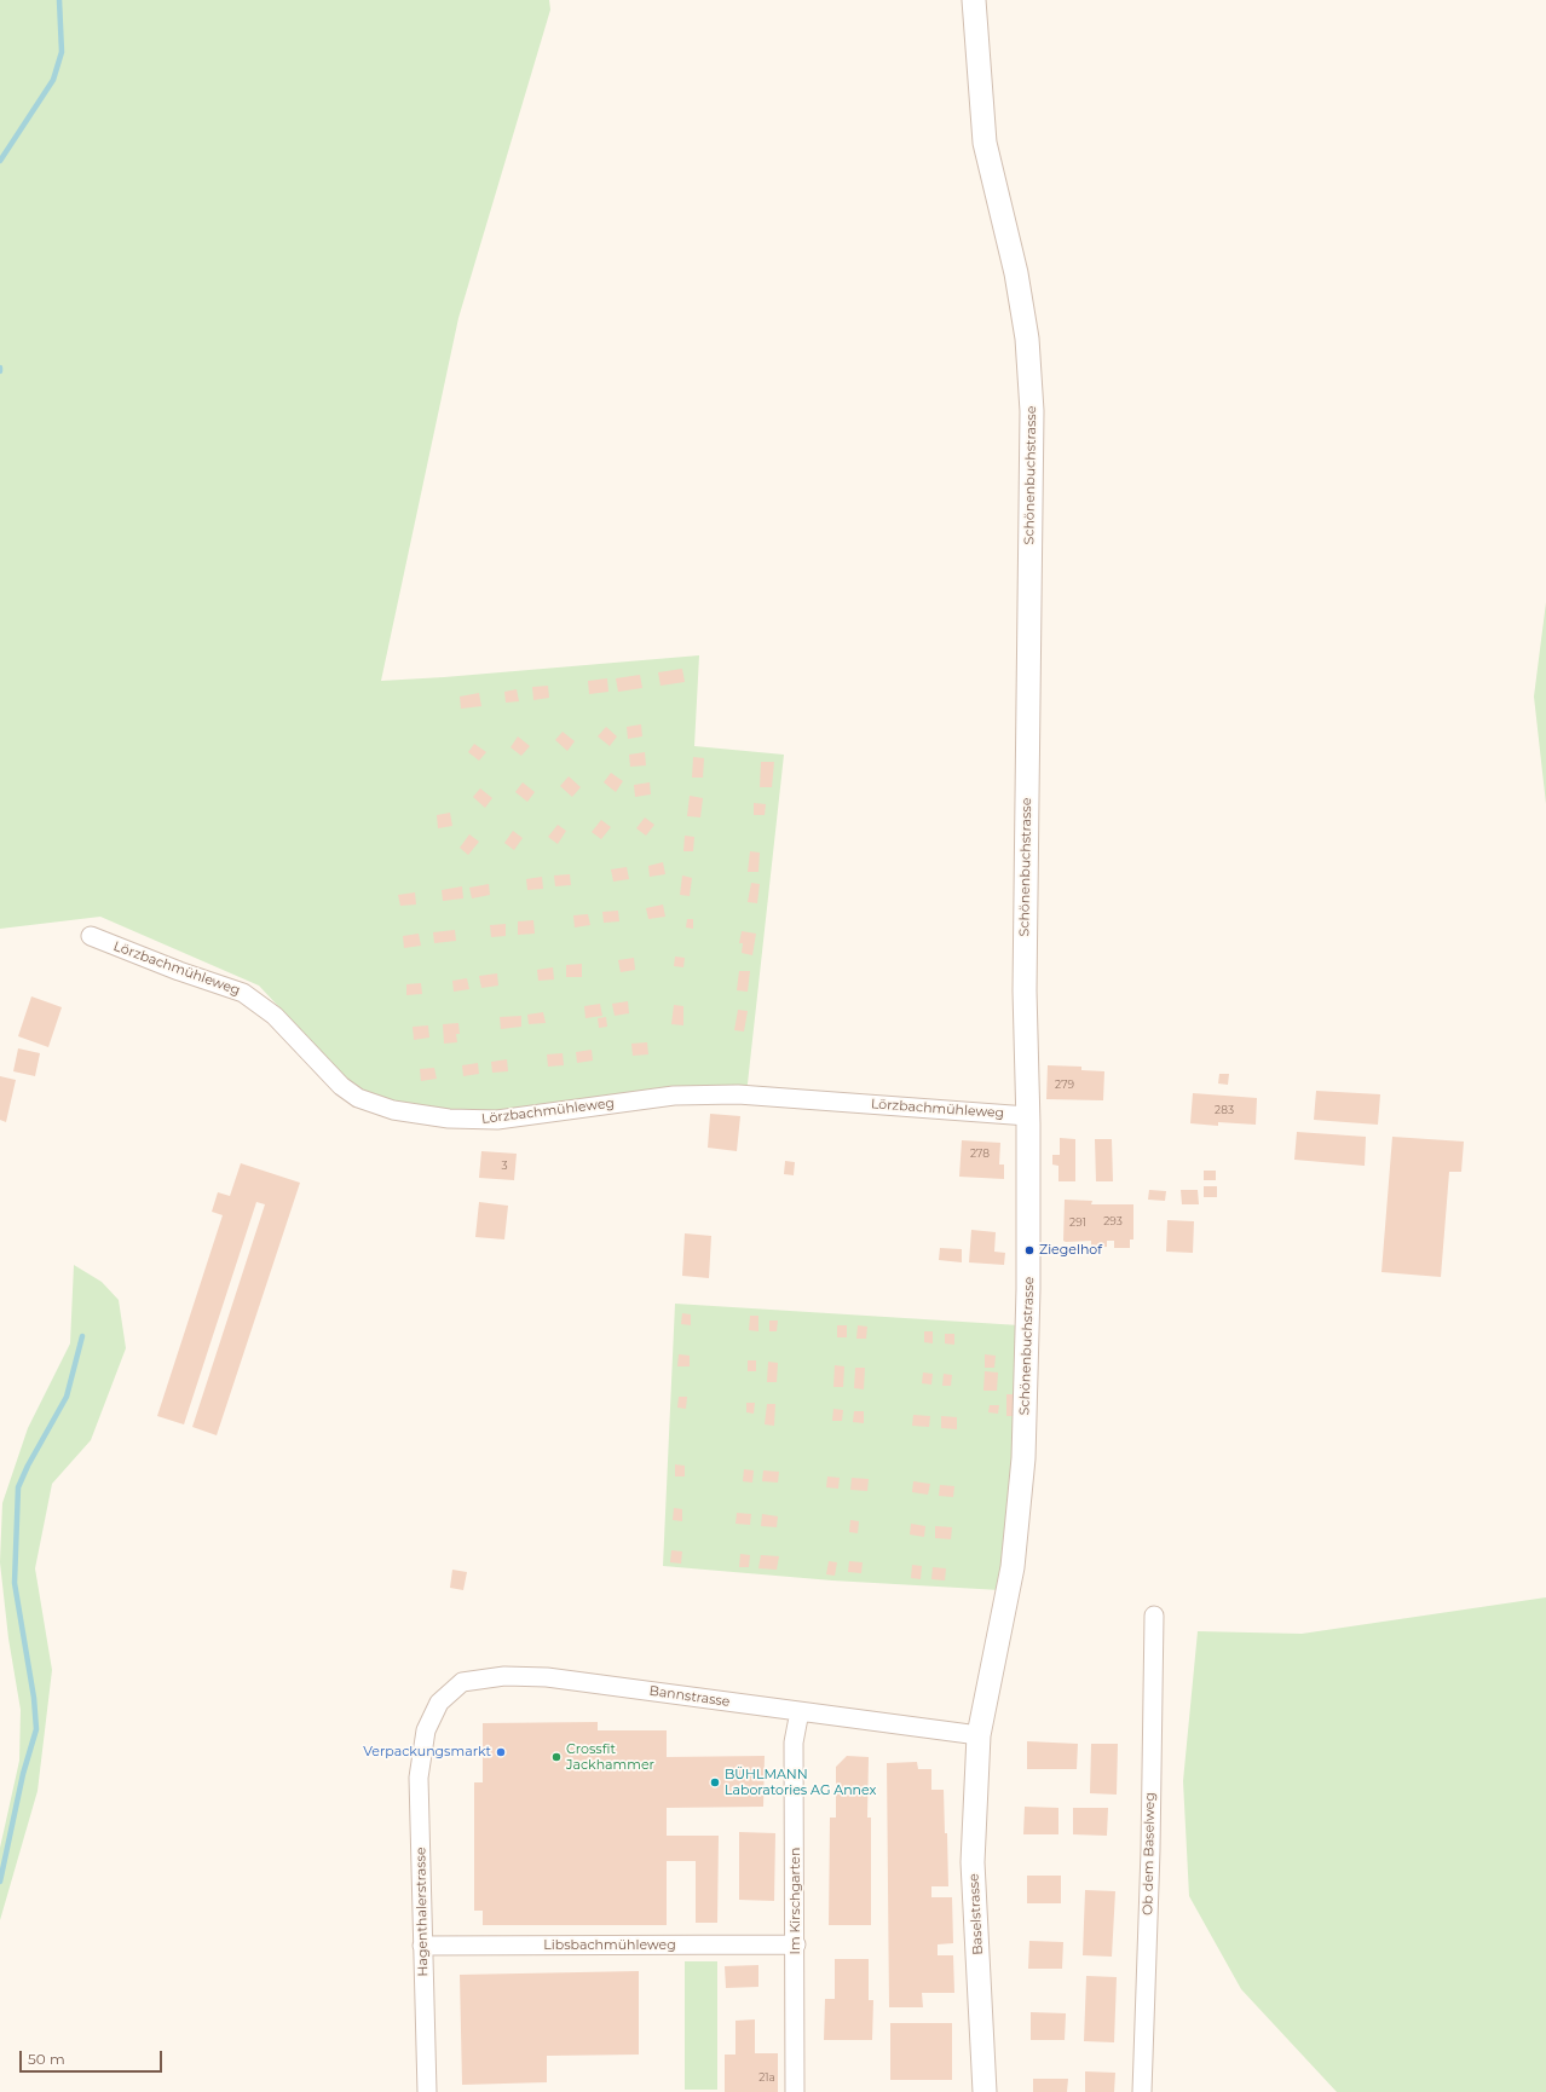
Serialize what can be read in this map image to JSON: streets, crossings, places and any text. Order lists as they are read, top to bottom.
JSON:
{
  "streets": {
    "street": [
      "Schönenbuchstrasse",
      "Lörzbachmühleweg",
      "Bannstrasse",
      "Ob dem Baselweg",
      "Im Kirschgarten",
      "Hagenthalerstrasse",
      "Baselstrasse",
      "Libsbachmühleweg"
    ]
  },
  "crossings": [
    ["Schönenbuchstrasse", "Lörzbachmühleweg"],
    ["Schönenbuchstrasse", "Bannstrasse"],
    ["Schönenbuchstrasse", "Baselstrasse"],
    ["Bannstrasse", "Im Kirschgarten"],
    ["Bannstrasse", "Hagenthalerstrasse"],
    ["Bannstrasse", "Baselstrasse"],
    ["Im Kirschgarten", "Libsbachmühleweg"],
    ["Hagenthalerstrasse", "Libsbachmühleweg"]
  ],
  "places": [
    "Ziegelhof",
    "Verpackungsmarkt",
    "Crossfit Jackhammer",
    "BÜHLMANN Laboratories AG Annex"
  ],
  "house_numbers": [
    "279",
    "283",
    "278",
    "3",
    "293",
    "291",
    "21a"
  ],
  "scale_bar": "50 m"
}
